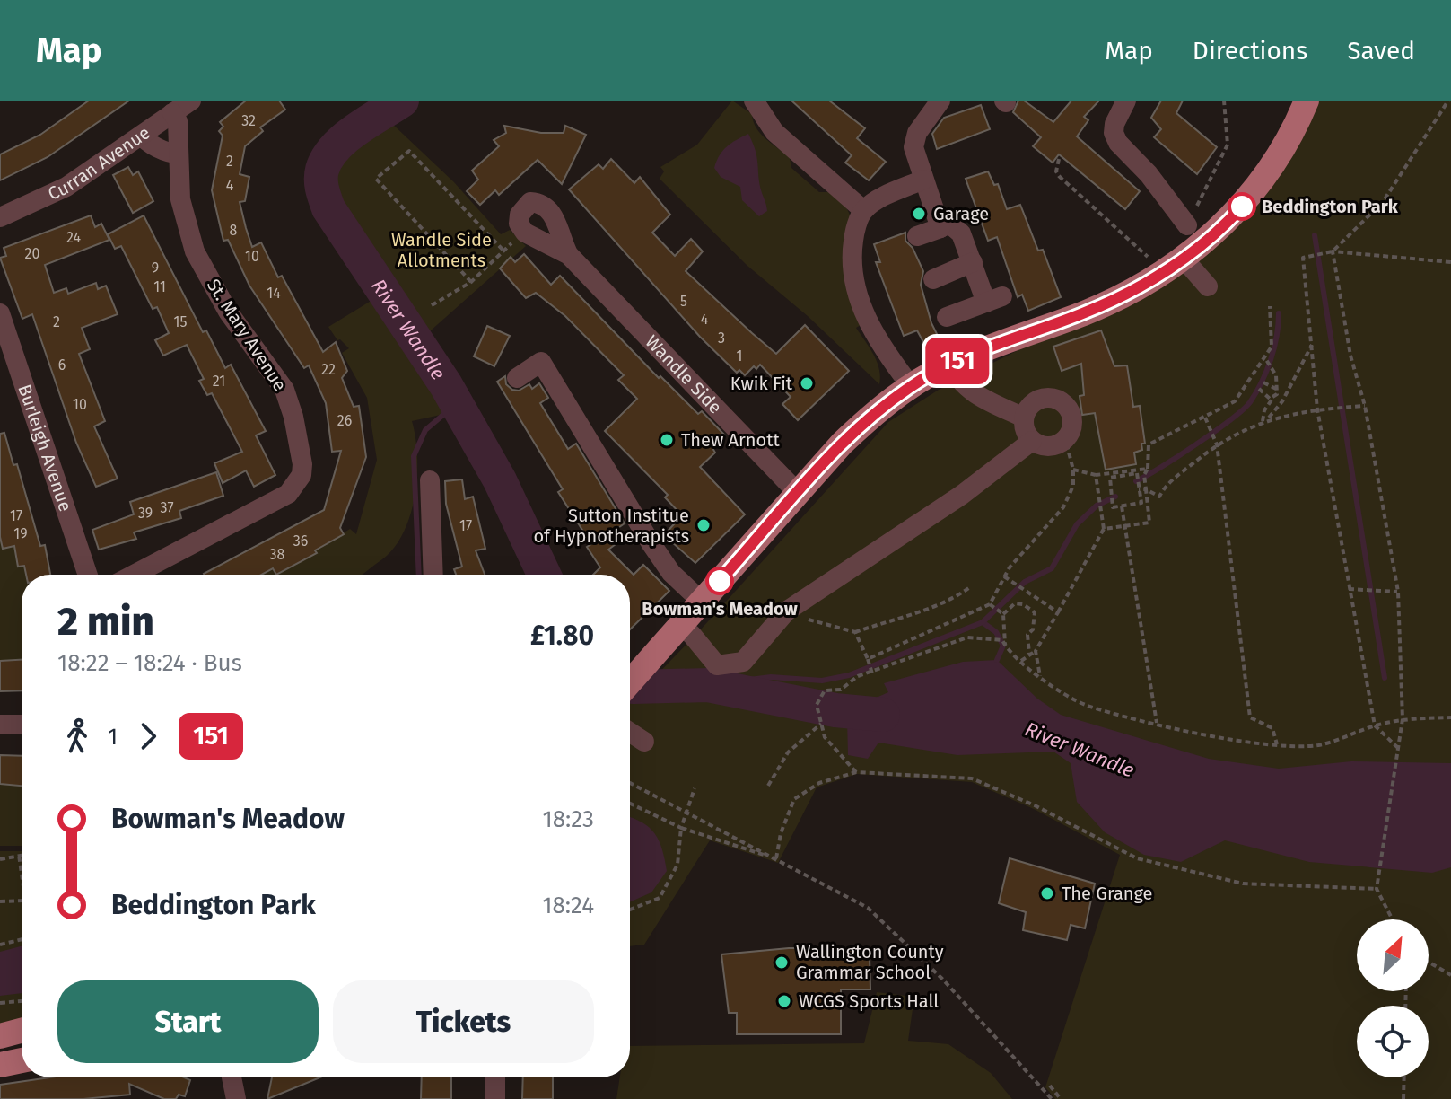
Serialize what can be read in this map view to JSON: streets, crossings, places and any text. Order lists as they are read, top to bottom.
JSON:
{
  "streets": {
    "street": [
      "Curran Avenue",
      "St. Mary Avenue",
      "Wandle Side",
      "Burleigh Avenue"
    ]
  },
  "crossings": [
    ["Curran Avenue", "St. Mary Avenue"]
  ],
  "water": ["River Wandle"],
  "parks": ["Wandle Side Allotments"],
  "places": [
    "Beddington Park",
    "Garage",
    "Kwik Fit",
    "Thew Arnott",
    "Sutton Institue of Hypnotherapists",
    "Bowman's Meadow",
    "The Grange",
    "Wallington County Grammar School",
    "WCGS Sports Hall"
  ],
  "lines": ["bus line 151"],
  "house_numbers": [
    "32",
    "2",
    "4",
    "8",
    "24",
    "20",
    "10",
    "9",
    "11",
    "14",
    "5",
    "4",
    "2",
    "15",
    "3",
    "1",
    "6",
    "22",
    "21",
    "10",
    "26",
    "37",
    "39",
    "17",
    "17",
    "19",
    "36",
    "38"
  ],
  "north": "top right",
  "page": {
    "header": "Map",
    "nav": ["Map", "Directions", "Saved"],
    "on_map": "151",
    "heading": ["2 min", "18:22 – 18:24 · Bus", "£1.80"],
    "legs": ["1", "151"],
    "list": [
      {
        "name": "Bowman's Meadow",
        "value": "18:23"
      },
      {
        "name": "Beddington Park",
        "value": "18:24"
      }
    ],
    "buttons": ["Start", "Tickets"]
  }
}
